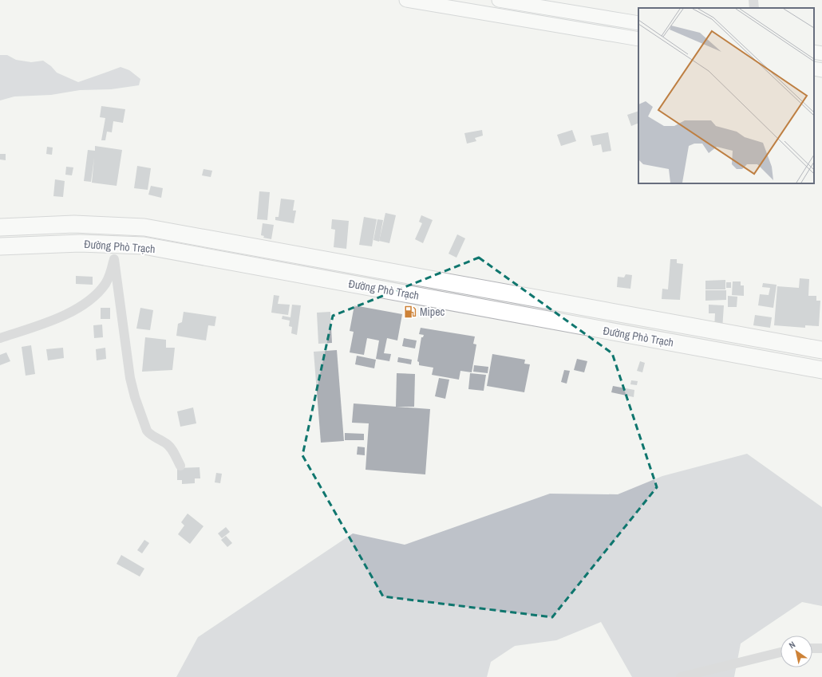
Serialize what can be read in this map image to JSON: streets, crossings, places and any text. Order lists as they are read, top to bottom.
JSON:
{
  "streets": {
    "highway": ["Đường Phò Trạch"]
  },
  "places": {
    "fuel station": ["Mipec"]
  },
  "north": "top left"
}
